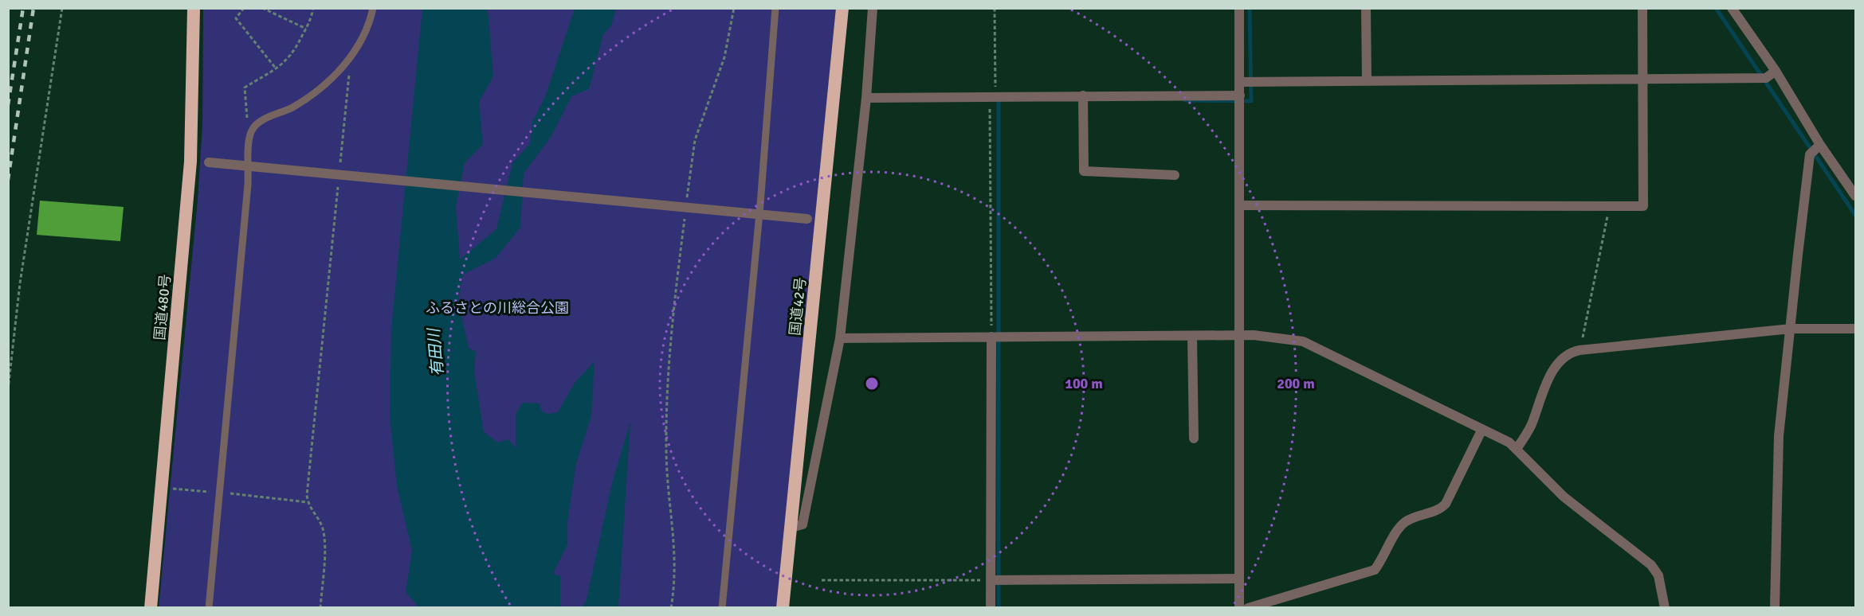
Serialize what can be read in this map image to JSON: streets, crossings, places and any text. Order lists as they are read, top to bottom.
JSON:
{
  "streets": {
    "highway": ["国道42号", "国道480号"]
  },
  "water": ["有田川"],
  "parks": ["ふるさとの川総合公園"],
  "rings": ["100 m", "200 m"]
}
